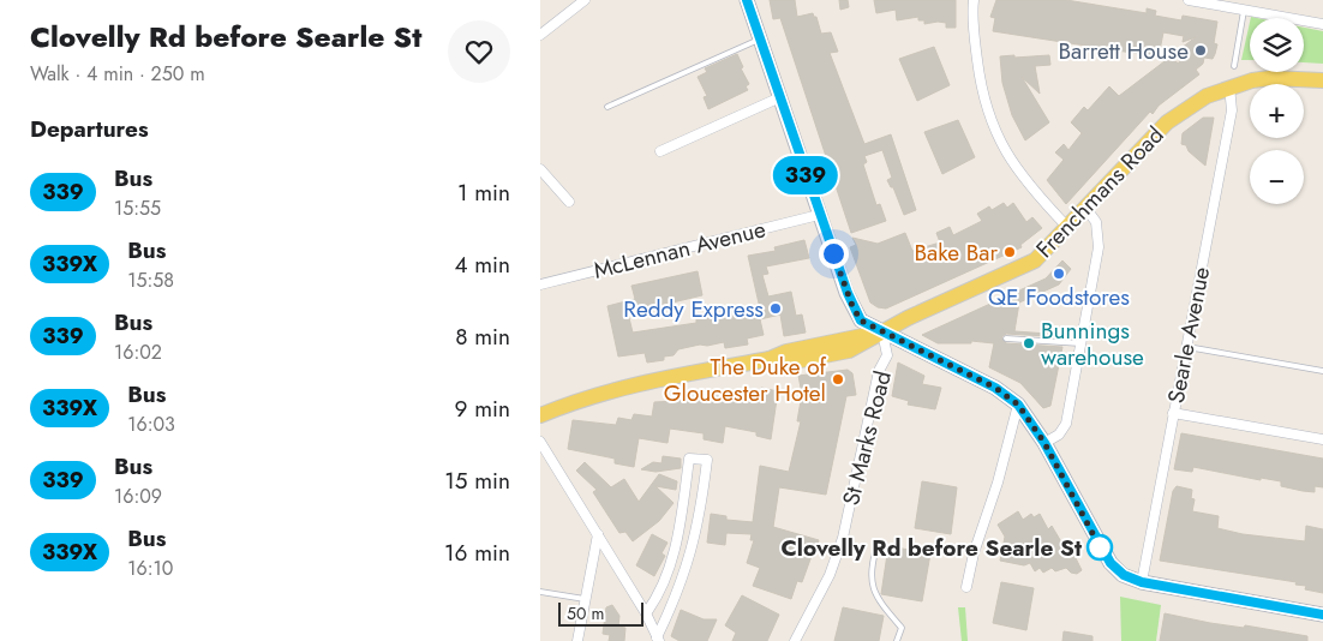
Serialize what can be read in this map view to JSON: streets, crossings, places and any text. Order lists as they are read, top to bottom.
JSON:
{
  "streets": {
    "main road": ["Frenchmans Road"],
    "street": ["McLennan Avenue", "Searle Avenue", "St Marks Road"]
  },
  "crossings": [
    ["Frenchmans Road", "Searle Avenue"],
    ["Frenchmans Road", "St Marks Road"]
  ],
  "places": [
    "Barrett House",
    "Bake Bar",
    "QE Foodstores",
    "Reddy Express",
    "Bunnings warehouse",
    "The Duke of Gloucester Hotel",
    "Clovelly Rd before Searle St"
  ],
  "lines": ["bus line 339"],
  "scale_bar": "50 m",
  "page": {
    "heading": [
      ["Clovelly Rd before Searle St", "Walk · 4 min · 250 m"],
      "Departures"
    ],
    "on_map": "339",
    "map_buttons": ["+", "−"],
    "list": [
      {
        "mark": "339",
        "name": "Bus",
        "note": "15:55",
        "value": "1 min"
      },
      {
        "mark": "339X",
        "name": "Bus",
        "note": "15:58",
        "value": "4 min"
      },
      {
        "mark": "339",
        "name": "Bus",
        "note": "16:02",
        "value": "8 min"
      },
      {
        "mark": "339X",
        "name": "Bus",
        "note": "16:03",
        "value": "9 min"
      },
      {
        "mark": "339",
        "name": "Bus",
        "note": "16:09",
        "value": "15 min"
      },
      {
        "mark": "339X",
        "name": "Bus",
        "note": "16:10",
        "value": "16 min"
      }
    ],
    "scale": "50 m"
  }
}
